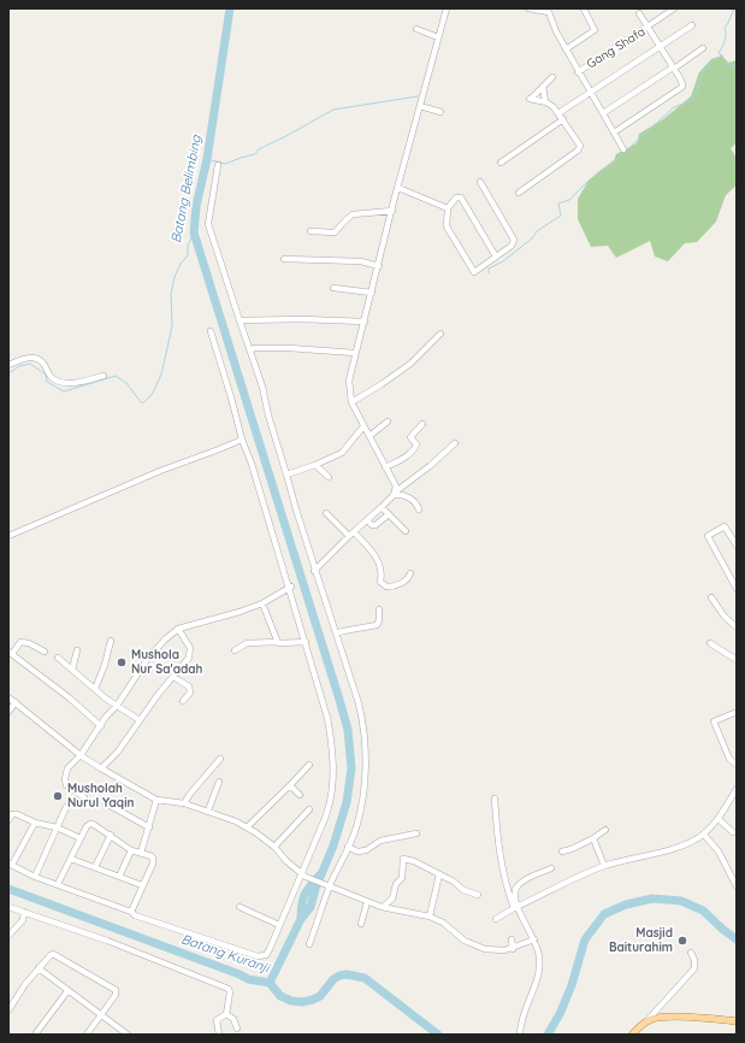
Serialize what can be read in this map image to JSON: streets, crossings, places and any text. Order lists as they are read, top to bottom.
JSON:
{
  "streets": {
    "street": ["Gang Shafa"]
  },
  "water": ["Batang Belimbing", "Batang Kuranji"],
  "places": ["Mushola Nur Sa'adah", "Musholah Nurul Yaqin", "Masjid Baiturahim"]
}
